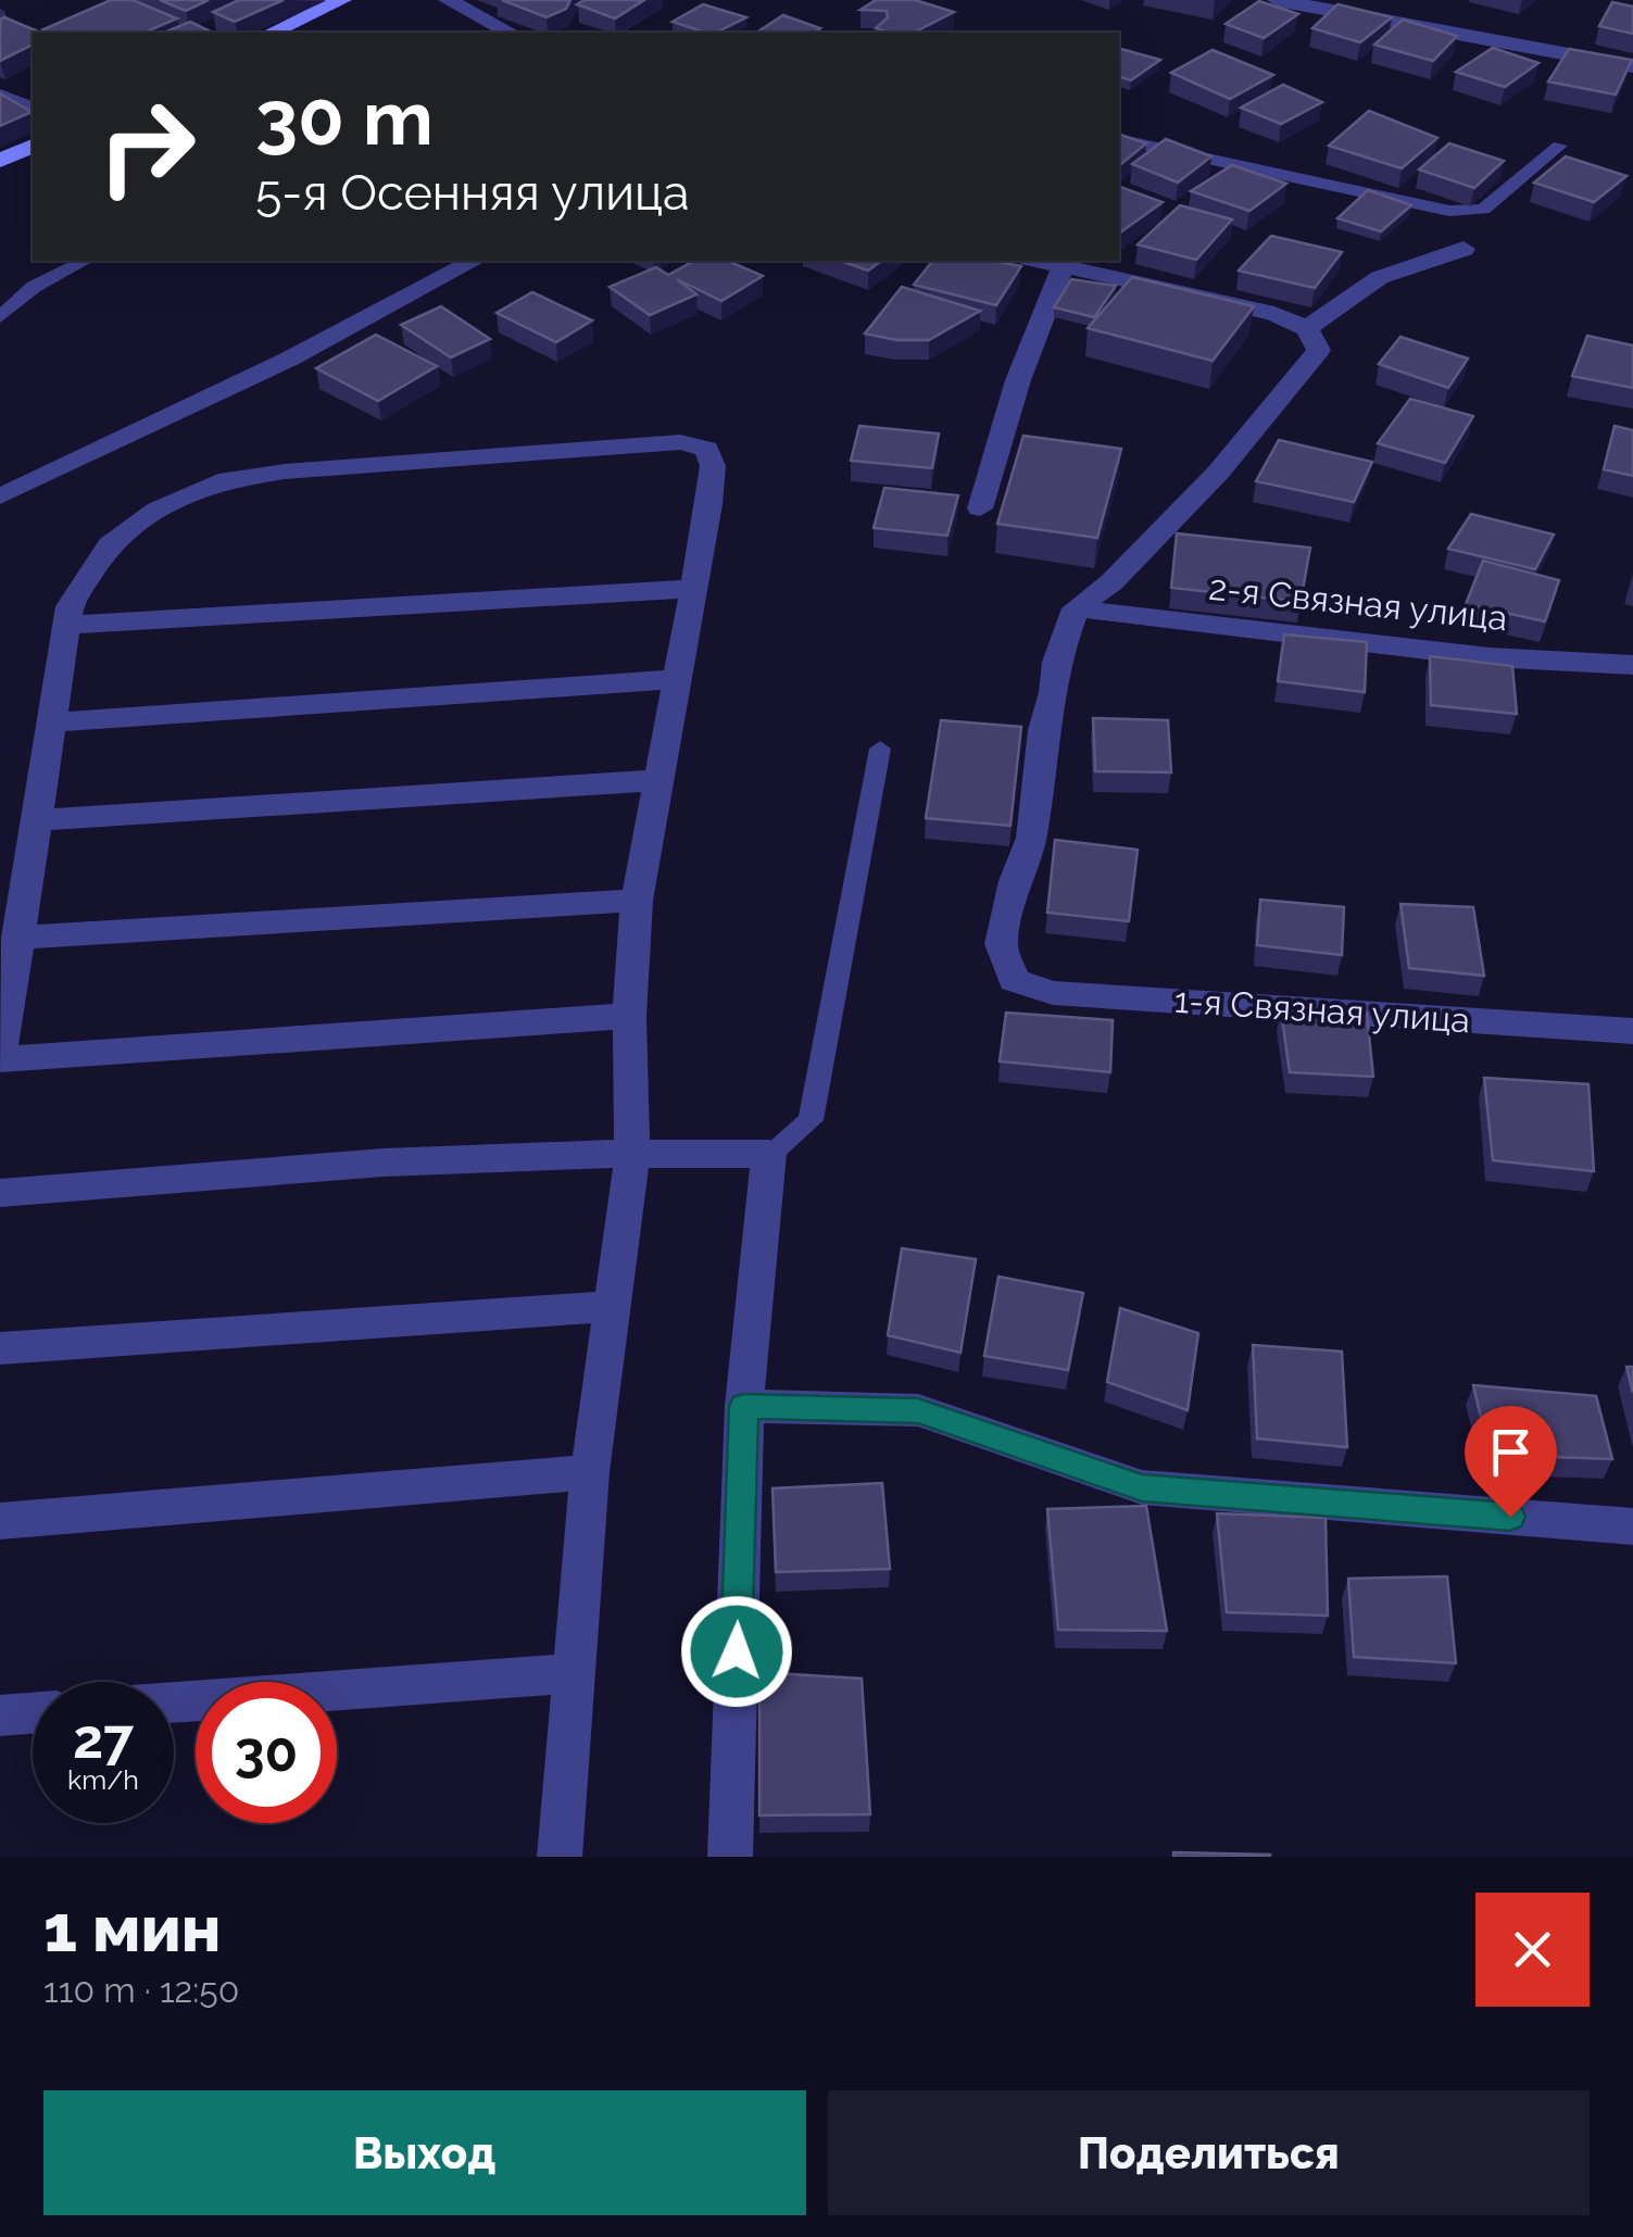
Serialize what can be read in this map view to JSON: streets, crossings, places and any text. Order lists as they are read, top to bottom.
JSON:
{
  "streets": {
    "street": ["2-я Связная улица", "1-я Связная улица"]
  },
  "crossings": [
    ["2-я Связная улица", "1-я Связная улица"]
  ],
  "page": {
    "turn": ["30 m", "5-я Осенняя улица"],
    "speed": "27 km/h",
    "limit": "30",
    "heading": ["1 мин", "110 m · 12:50"],
    "buttons": ["Выход", "Поделиться"]
  }
}
